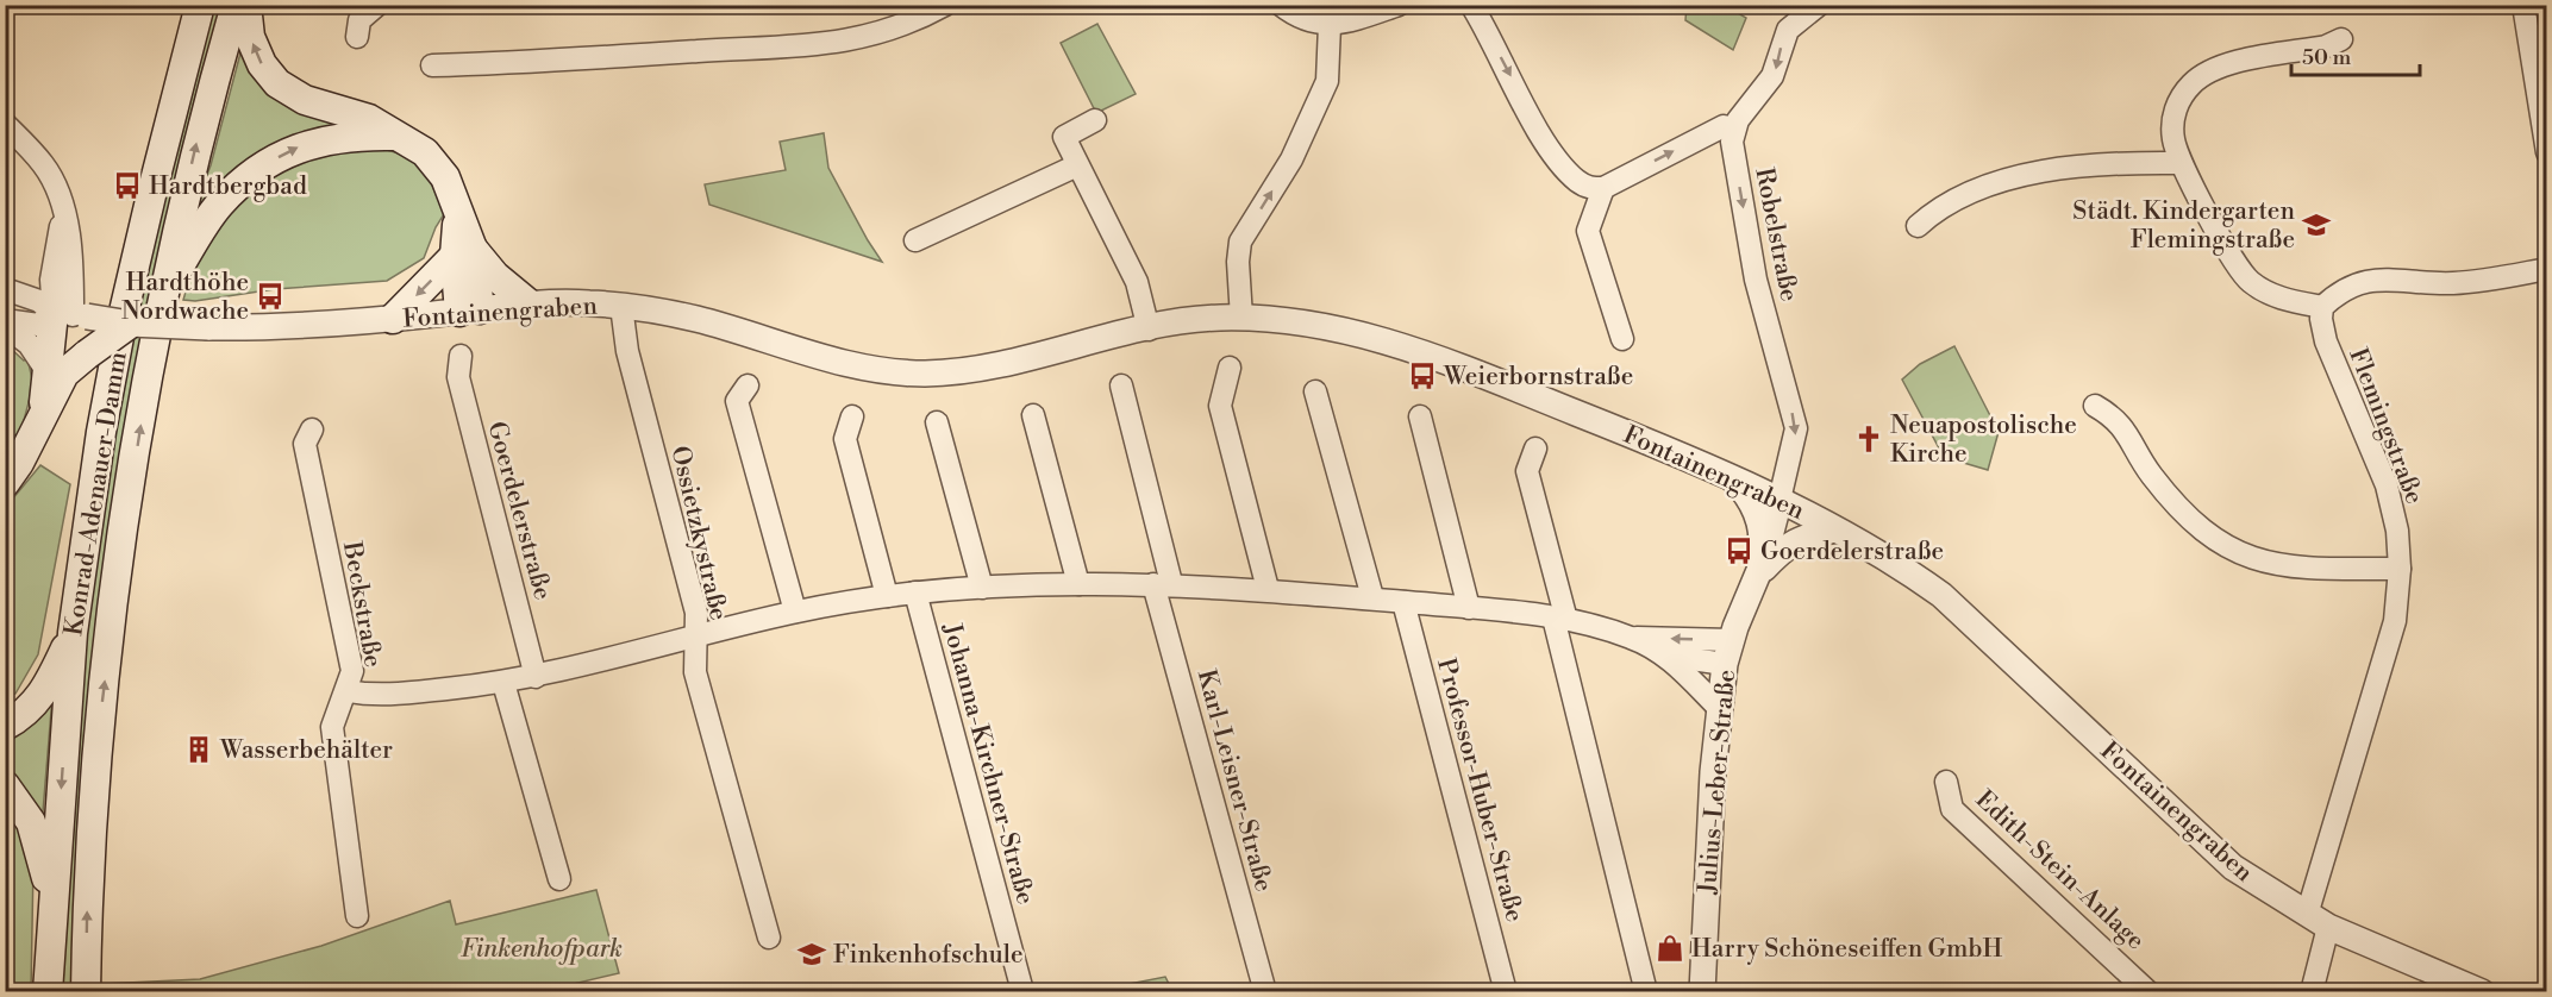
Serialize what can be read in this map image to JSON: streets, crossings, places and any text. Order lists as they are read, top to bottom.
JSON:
{
  "streets": {
    "main road": ["Konrad-Adenauer-Damm"],
    "street": [
      "Robelstraße",
      "Fontainengraben",
      "Flemingstraße",
      "Goerdelerstraße",
      "Ossietzkystraße",
      "Beckstraße",
      "Johanna-Kirchner-Straße",
      "Karl-Leisner-Straße",
      "Julius-Leber-Straße",
      "Professor-Huber-Straße",
      "Edith-Stein-Anlage"
    ]
  },
  "crossings": [
    ["Robelstraße", "Fontainengraben"],
    ["Robelstraße", "Julius-Leber-Straße"],
    ["Fontainengraben", "Flemingstraße"],
    ["Fontainengraben", "Ossietzkystraße"],
    ["Fontainengraben", "Julius-Leber-Straße"]
  ],
  "parks": ["Finkenhofpark"],
  "places": {
    "bus stop": [
      "Hardtbergbad",
      "Hardthöhe Nordwache",
      "Weierbornstraße",
      "Goerdelerstraße"
    ],
    "school or university": ["Städt. Kindergarten Flemingstraße", "Finkenhofschule"],
    "church": ["Neuapostolische Kirche"],
    "building": ["Wasserbehälter"],
    "shop": ["Harry Schöneseiffen GmbH"]
  },
  "scale_bar": "50 m"
}
